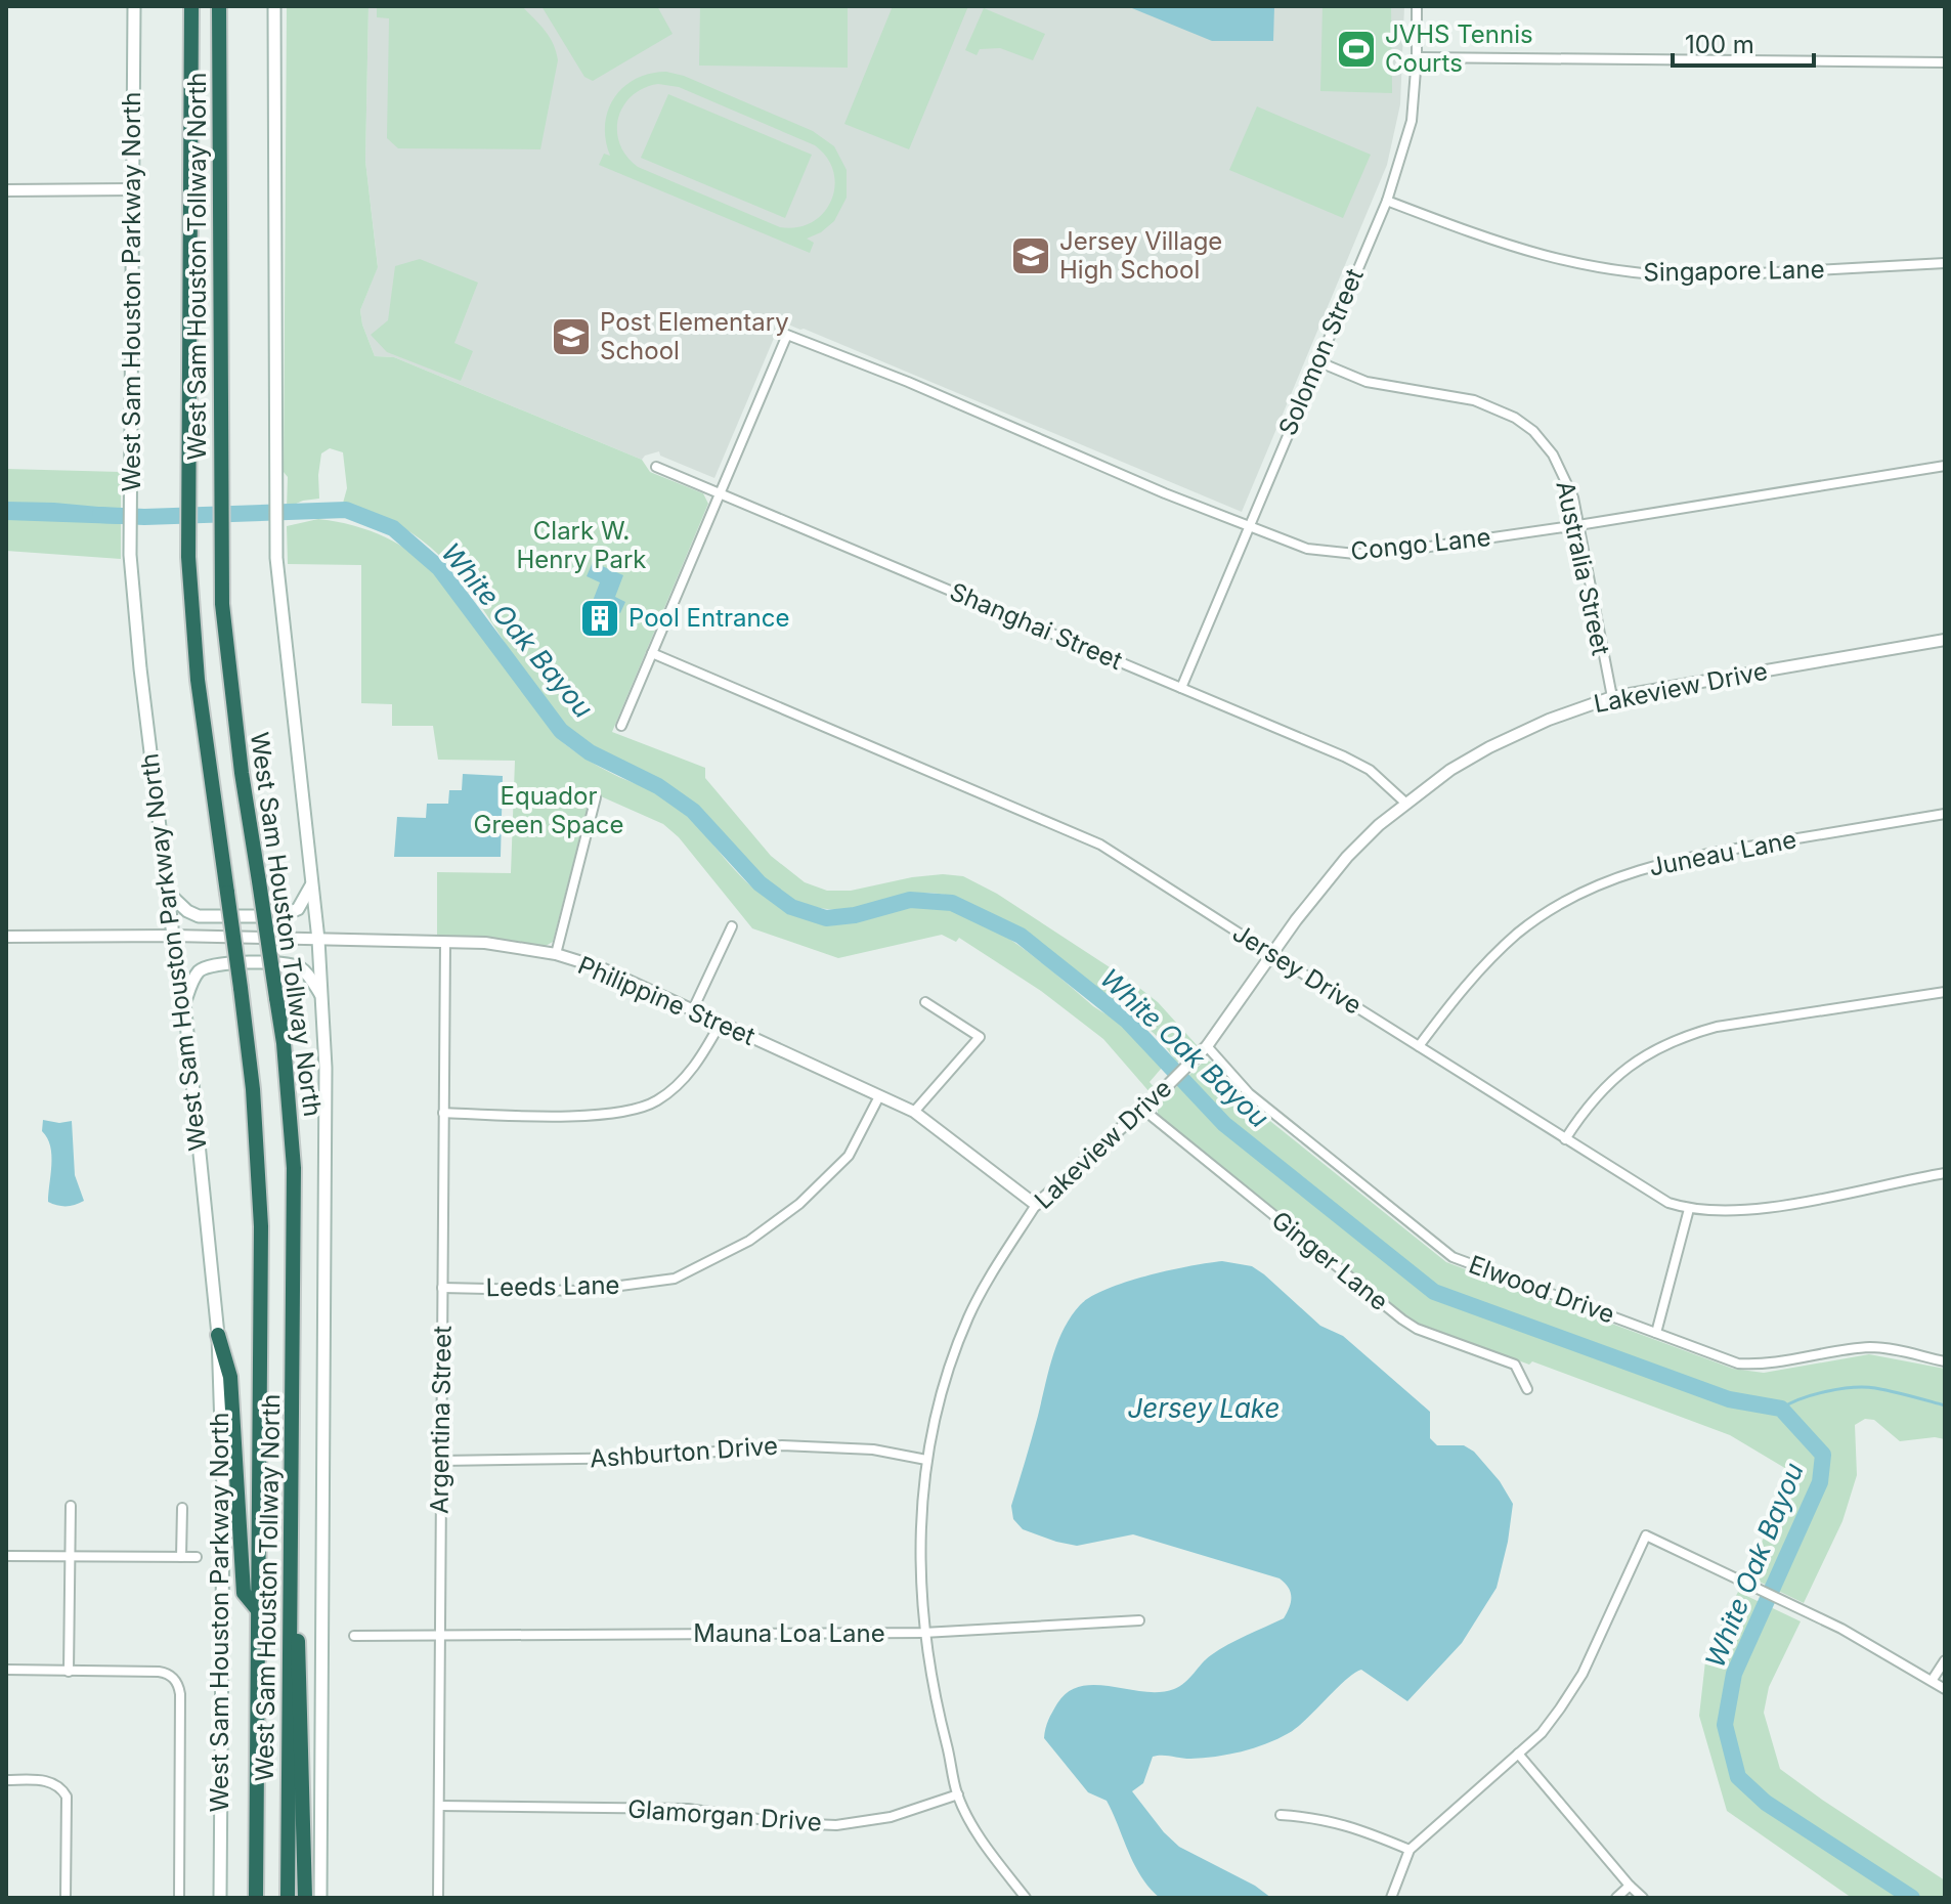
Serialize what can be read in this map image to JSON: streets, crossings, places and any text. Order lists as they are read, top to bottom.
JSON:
{
  "streets": {
    "highway": ["West Sam Houston Tollway North"],
    "main road": ["West Sam Houston Parkway North"],
    "street": [
      "Singapore Lane",
      "Solomon Street",
      "Congo Lane",
      "Australia Street",
      "Shanghai Street",
      "Lakeview Drive",
      "Juneau Lane",
      "Jersey Drive",
      "Philippine Street",
      "Ginger Lane",
      "Leeds Lane",
      "Elwood Drive",
      "Argentina Street",
      "Ashburton Drive",
      "Mauna Loa Lane",
      "Glamorgan Drive"
    ]
  },
  "crossings": [
    ["Singapore Lane", "Solomon Street"],
    ["West Sam Houston Parkway North", "Philippine Street"],
    ["Solomon Street", "Congo Lane"],
    ["Solomon Street", "Australia Street"],
    ["Solomon Street", "Shanghai Street"],
    ["Congo Lane", "Australia Street"],
    ["Congo Lane", "Shanghai Street"],
    ["Australia Street", "Lakeview Drive"],
    ["Shanghai Street", "Lakeview Drive"],
    ["Lakeview Drive", "Jersey Drive"],
    ["Lakeview Drive", "Philippine Street"],
    ["Lakeview Drive", "Ginger Lane"],
    ["Lakeview Drive", "Elwood Drive"],
    ["Lakeview Drive", "Ashburton Drive"],
    ["Lakeview Drive", "Mauna Loa Lane"],
    ["Lakeview Drive", "Glamorgan Drive"],
    ["Juneau Lane", "Jersey Drive"],
    ["Philippine Street", "Leeds Lane"],
    ["Philippine Street", "Argentina Street"],
    ["Leeds Lane", "Argentina Street"],
    ["Argentina Street", "Ashburton Drive"],
    ["Argentina Street", "Mauna Loa Lane"],
    ["Argentina Street", "Glamorgan Drive"]
  ],
  "water": ["White Oak Bayou", "Jersey Lake"],
  "parks": ["Clark W. Henry Park", "Equador Green Space"],
  "places": {
    "sports": ["JVHS Tennis Courts"],
    "school or university": ["Jersey Village High School", "Post Elementary School"],
    "building": ["Pool Entrance"]
  },
  "scale_bar": "100 m"
}
